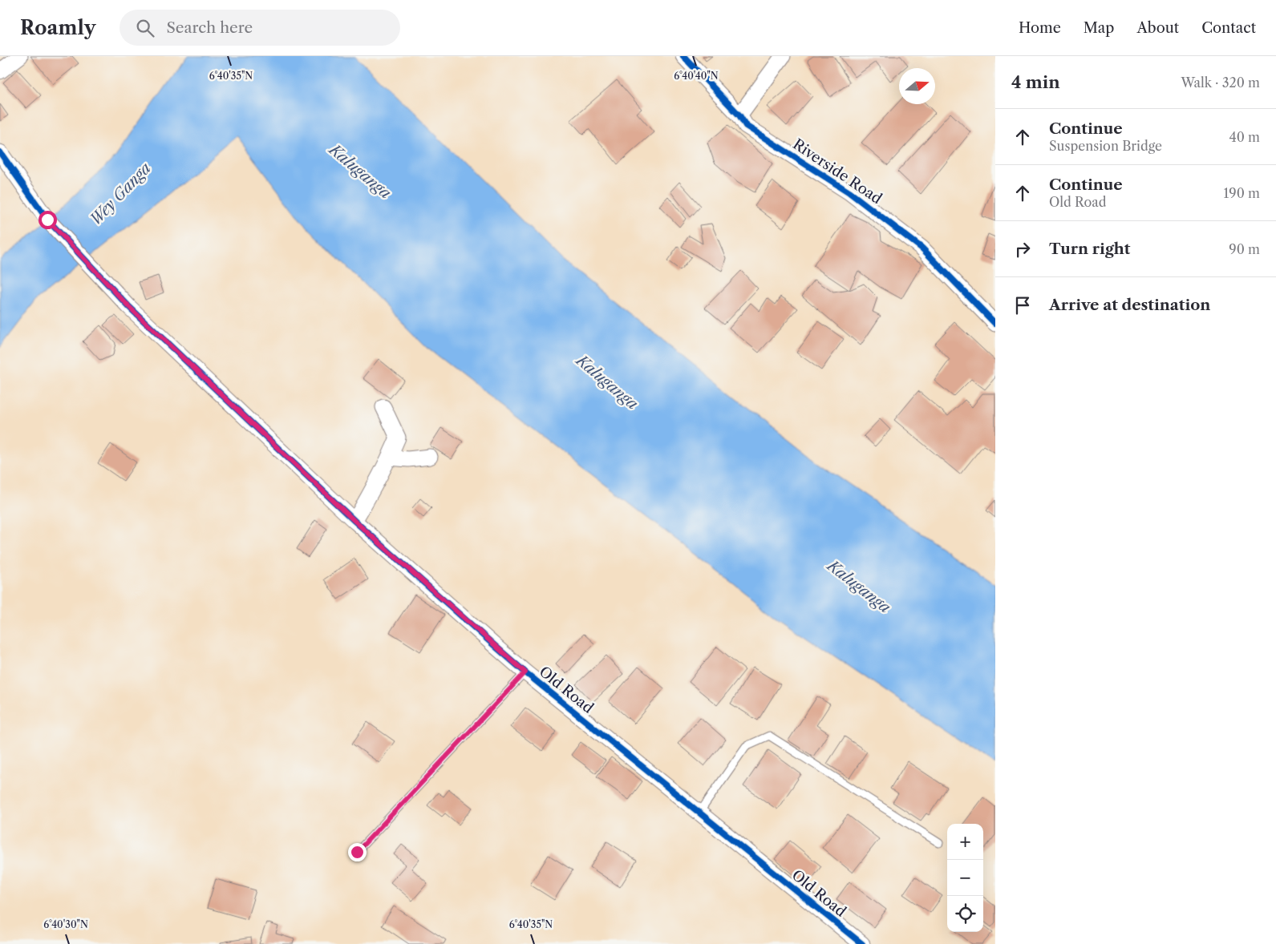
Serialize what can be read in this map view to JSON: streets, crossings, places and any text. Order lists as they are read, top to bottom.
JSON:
{
  "streets": {
    "street": ["Riverside Road", "Old Road"]
  },
  "water": ["Kaluganga", "Wey Ganga"],
  "north": "right",
  "page": {
    "header": "Roamly",
    "search": "Search here",
    "nav": [
      "Home",
      "Map",
      "About",
      "Contact"
    ],
    "heading": ["4 min", "Walk · 320 m"],
    "list": [
      ["Continue", "Suspension Bridge", "40 m"],
      ["Continue", "Old Road", "190 m"],
      ["Turn right", "90 m"],
      "Arrive at destination"
    ],
    "map_buttons": ["+", "−"]
  },
  "coordinates": ["6°40'35\"N", "6°40'40\"N", "6°40'30\"N"]
}
